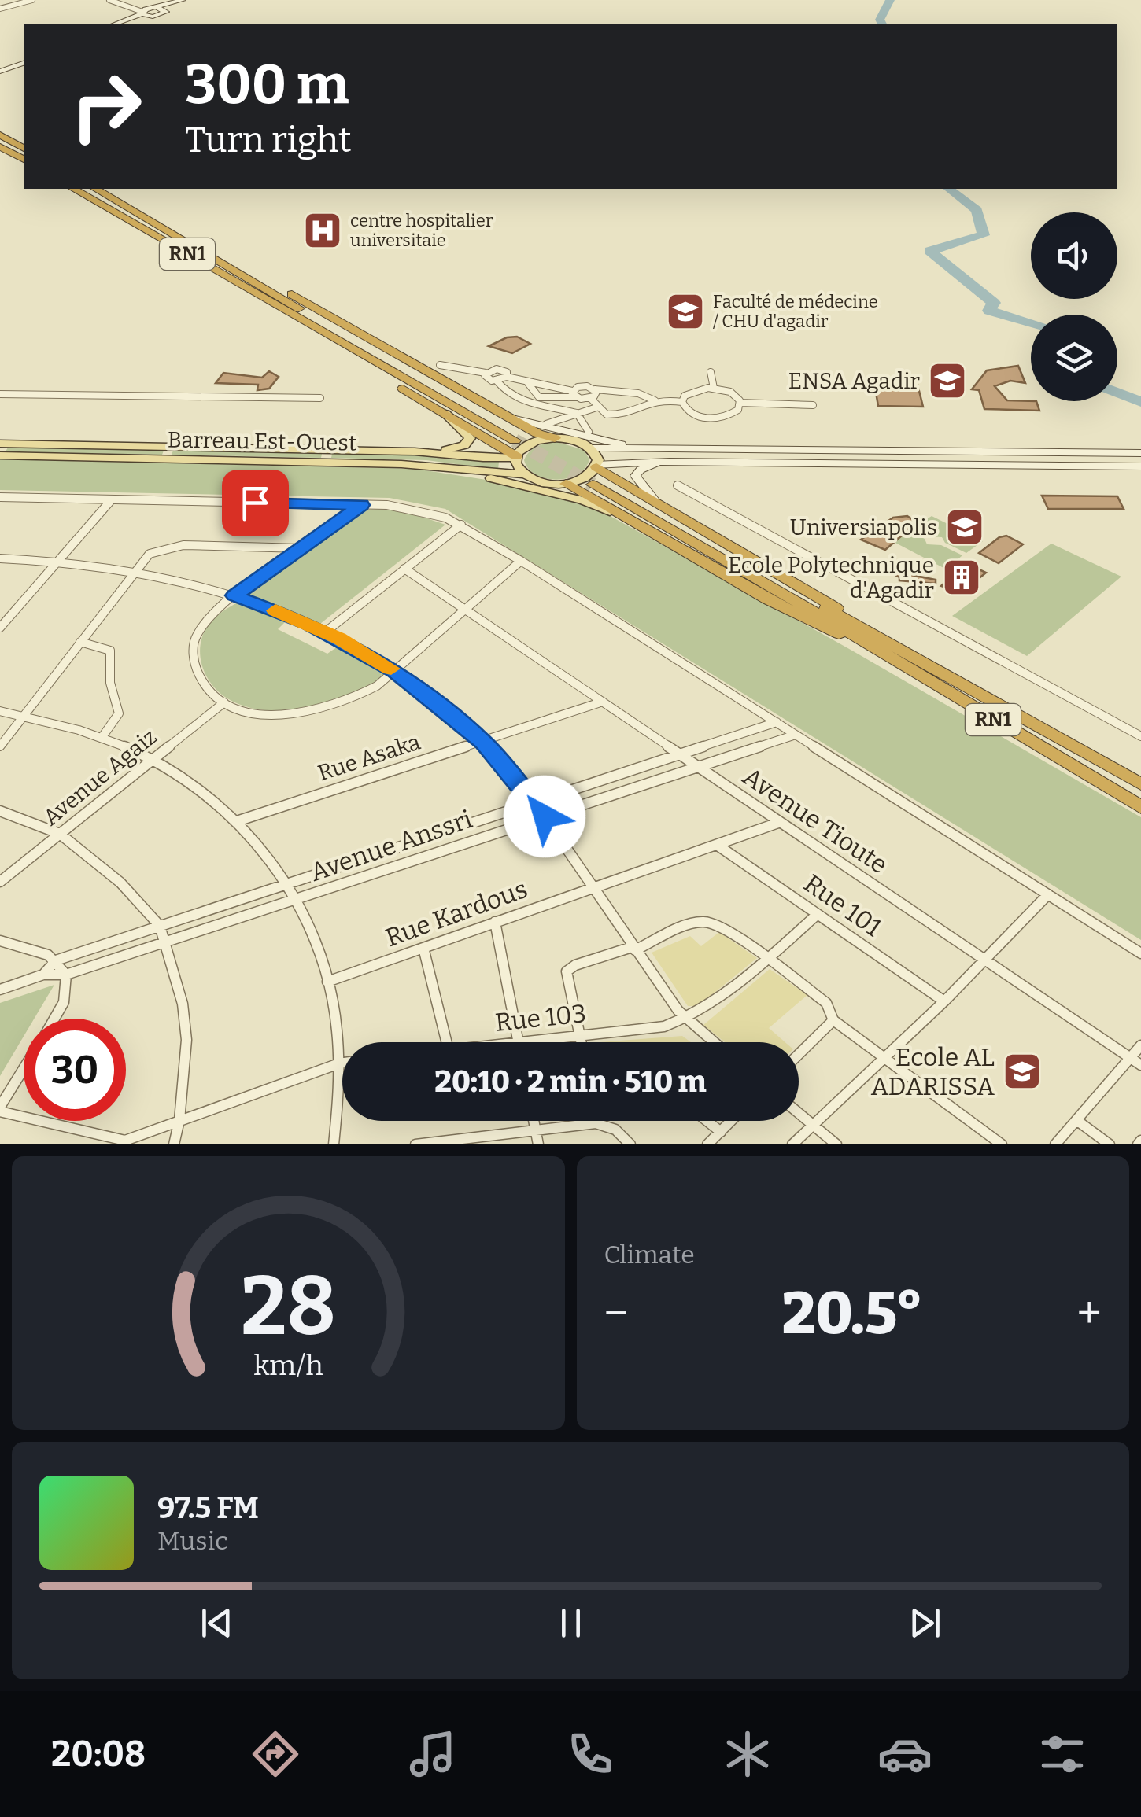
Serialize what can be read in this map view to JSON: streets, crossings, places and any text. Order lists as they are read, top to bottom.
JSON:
{
  "streets": {
    "highway": ["RN1"],
    "main road": ["Barreau Est-Ouest"],
    "street": [
      "Rue Asaka",
      "Avenue Agaiz",
      "Avenue Tioute",
      "Avenue Anssri",
      "Rue 101",
      "Rue Kardous",
      "Rue 103"
    ]
  },
  "crossings": [
    ["Rue Asaka", "Avenue Tioute"],
    ["Avenue Tioute", "Avenue Anssri"],
    ["Avenue Tioute", "Rue Kardous"],
    ["Rue 101", "Rue Kardous"]
  ],
  "places": {
    "hospital": ["centre hospitalier universitaie"],
    "school or university": [
      "Faculté de médecine / CHU d'agadir",
      "ENSA Agadir",
      "Universiapolis",
      "Ecole AL ADARISSA"
    ],
    "building": ["Ecole Polytechnique d'Agadir"]
  },
  "page": {
    "turn": ["300 m", "Turn right"],
    "limit": "30",
    "trip": "20:10 · 2 min · 510 m",
    "tile": "Climate",
    "heat": ["−", "20.5°", "+"],
    "song": ["97.5 FM", "Music"],
    "tabs": "20:08",
    "gauge": ["28", "km/h"]
  }
}
